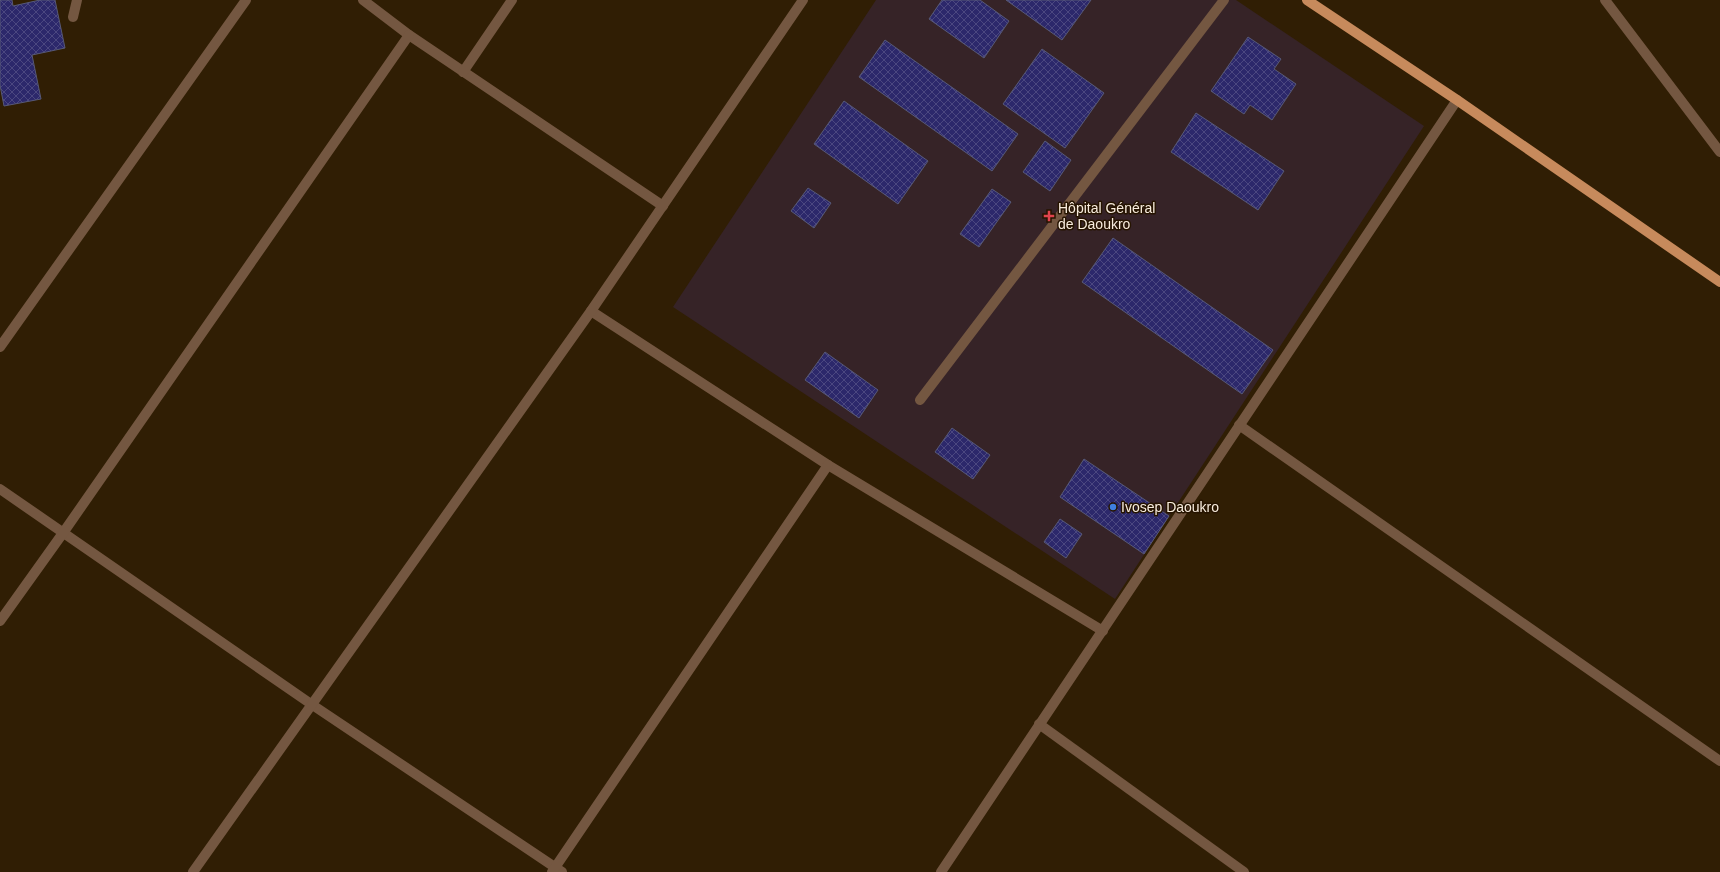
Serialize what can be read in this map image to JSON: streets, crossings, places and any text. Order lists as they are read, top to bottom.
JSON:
{
  "places": {
    "health": ["Hôpital Général de Daoukro"],
    "other": ["Ivosep Daoukro"]
  }
}
